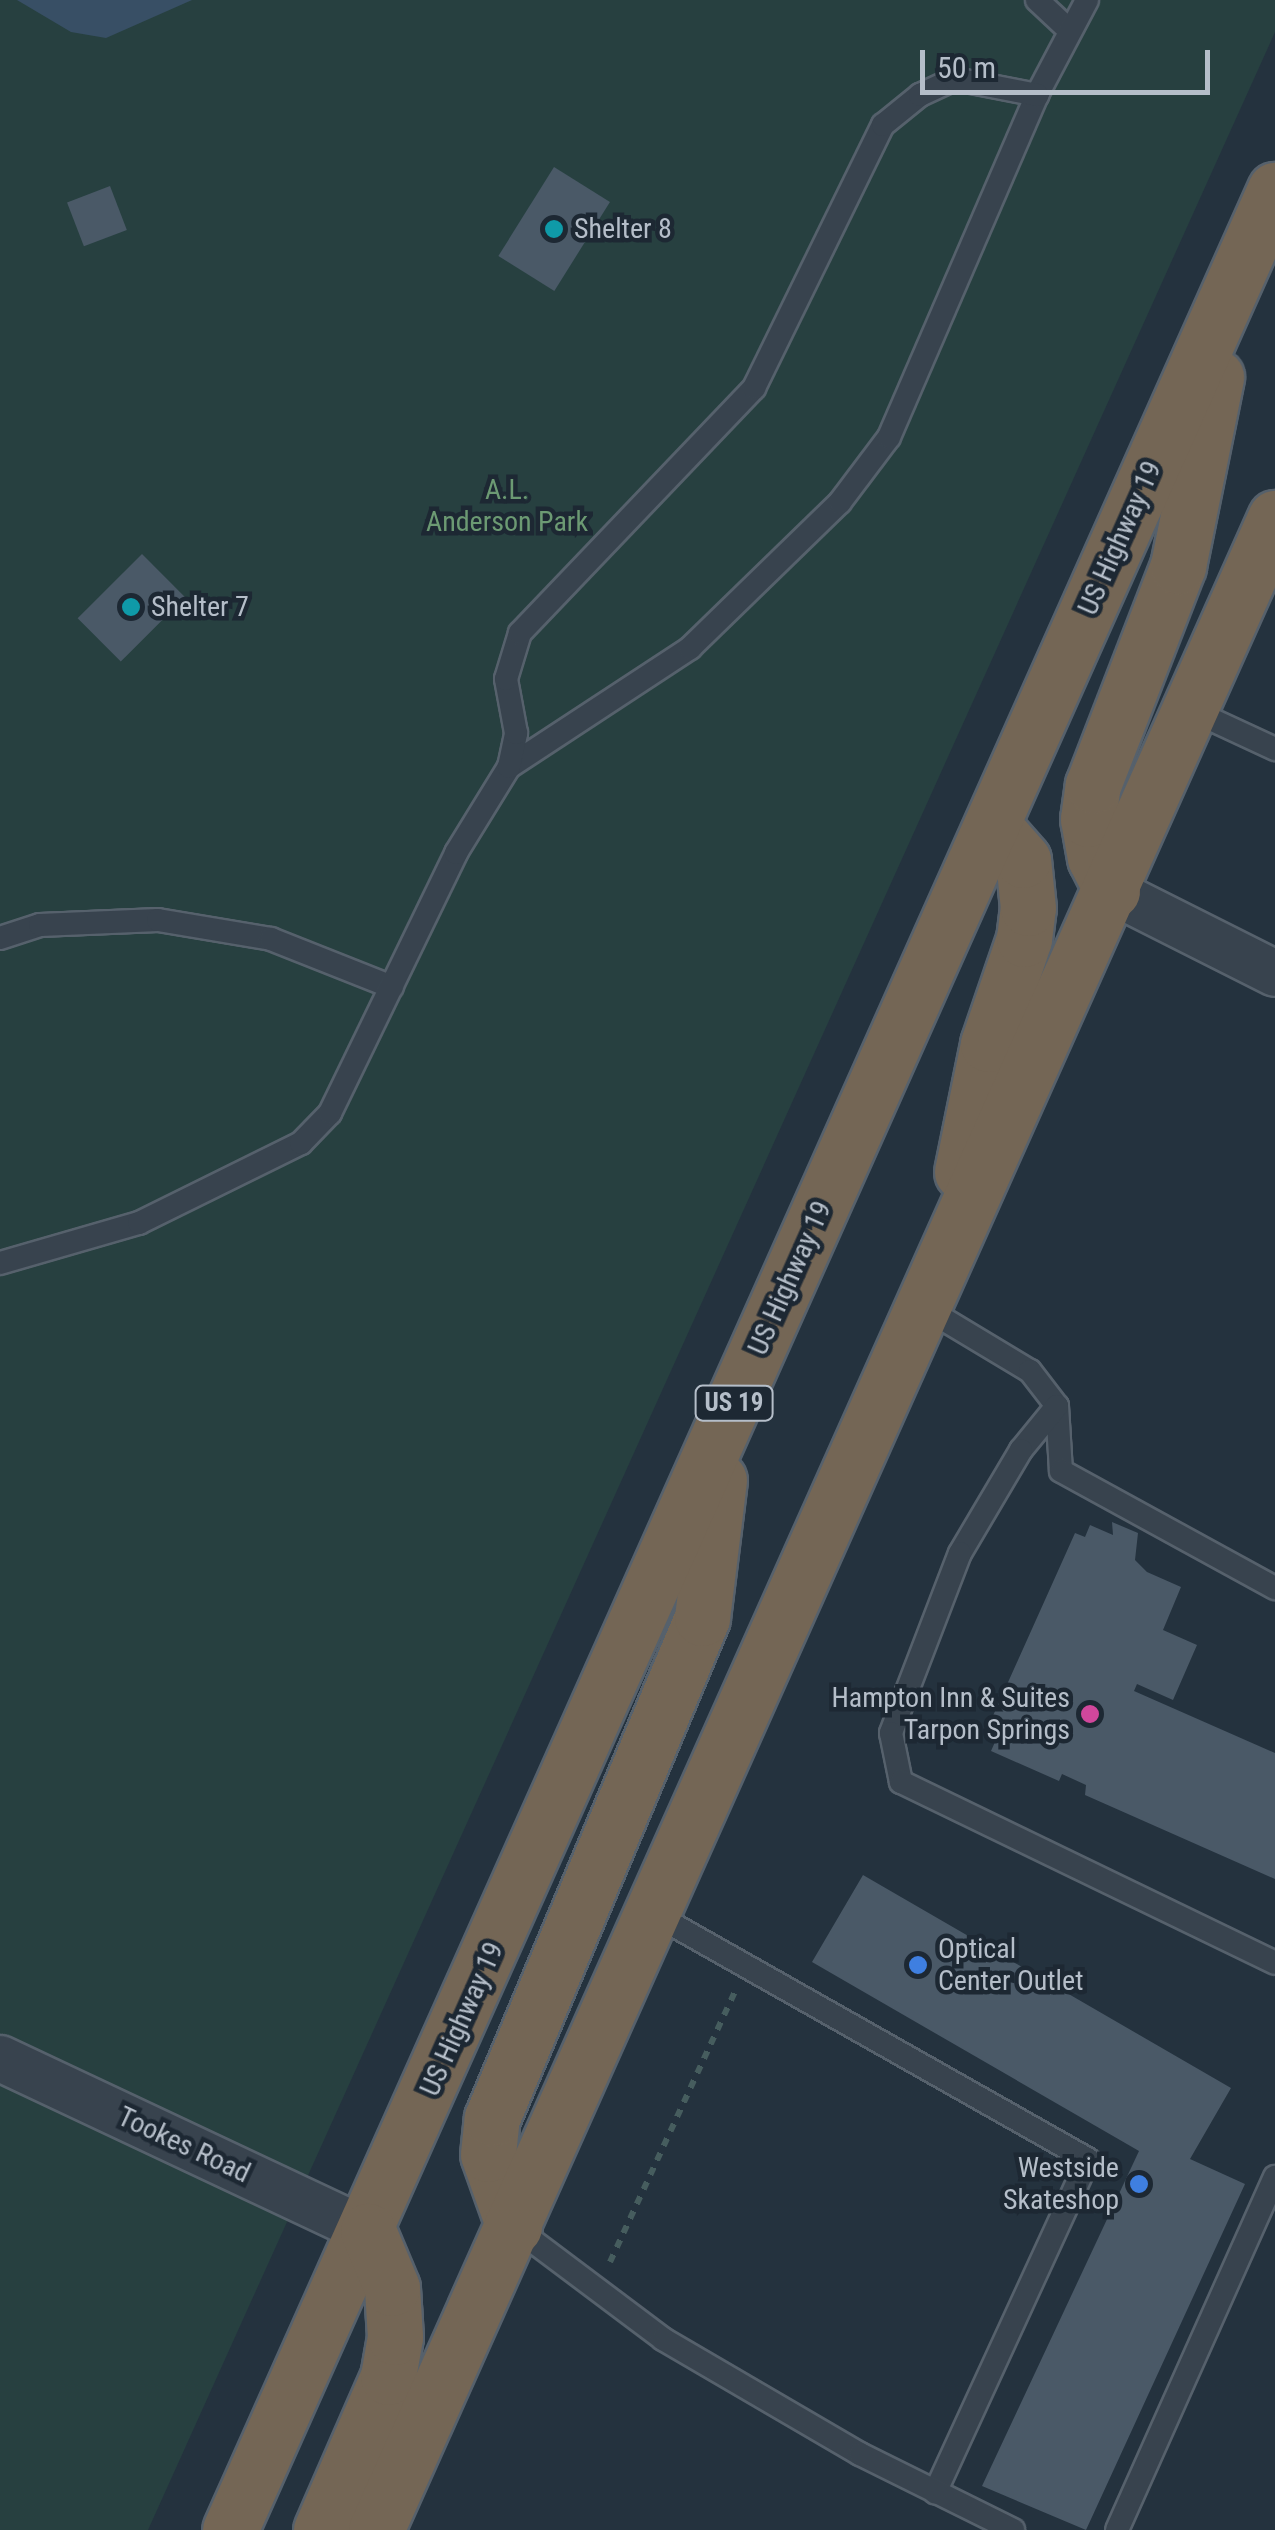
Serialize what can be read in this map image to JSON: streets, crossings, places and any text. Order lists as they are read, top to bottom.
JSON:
{
  "streets": {
    "highway": ["US Highway 19", "US 19"],
    "street": ["Tookes Road"]
  },
  "crossings": [
    ["US Highway 19", "Tookes Road"]
  ],
  "parks": ["A.L. Anderson Park"],
  "places": [
    "Shelter 8",
    "Shelter 7",
    "Hampton Inn & Suites Tarpon Springs",
    "Optical Center Outlet",
    "Westside Skateshop"
  ],
  "scale_bar": "50 m"
}
